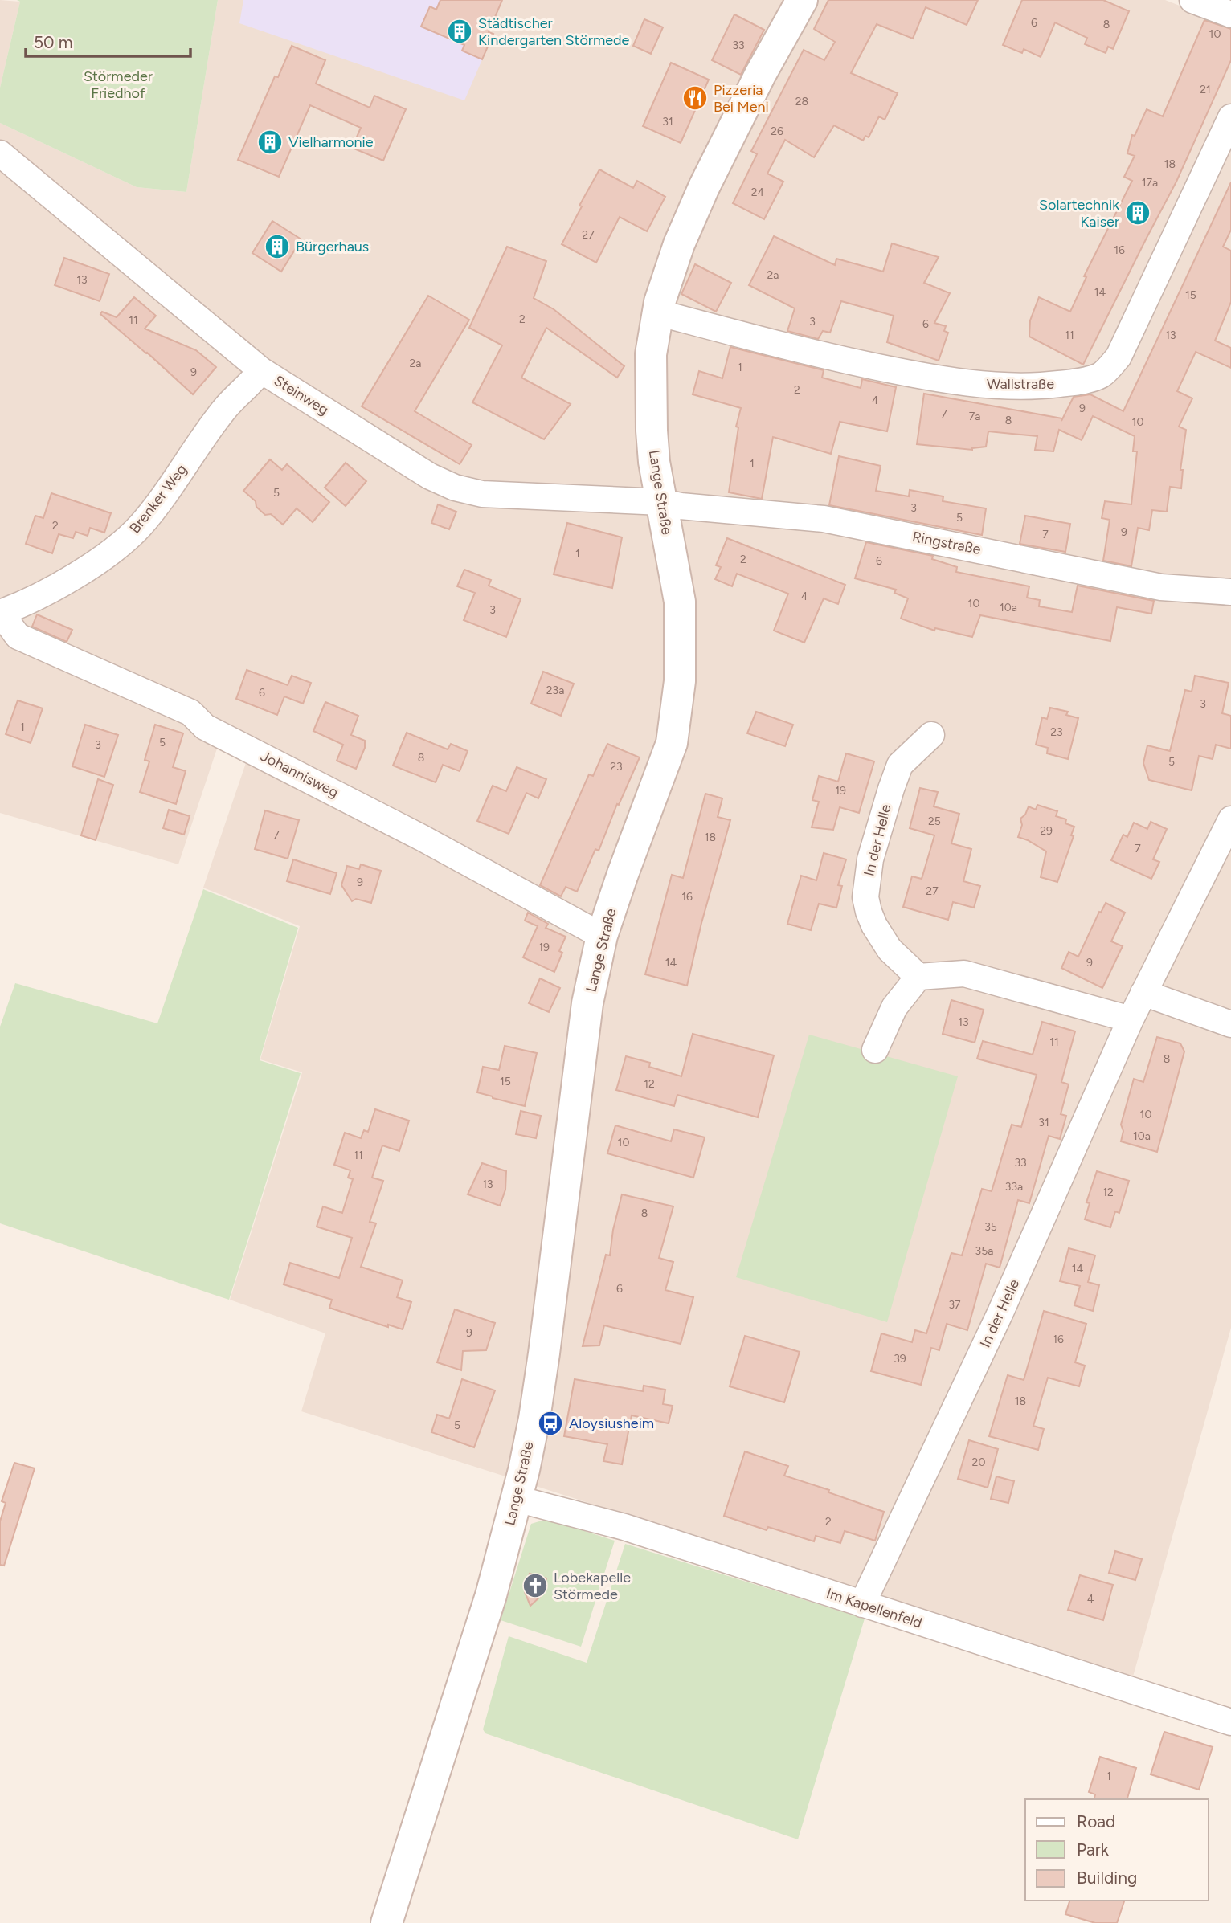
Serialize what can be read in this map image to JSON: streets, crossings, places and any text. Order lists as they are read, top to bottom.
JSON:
{
  "streets": {
    "main road": ["Lange Straße"],
    "street": [
      "Wallstraße",
      "Steinweg",
      "Brenker Weg",
      "Ringstraße",
      "Johannisweg",
      "In der Helle",
      "Im Kapellenfeld"
    ]
  },
  "crossings": [
    ["Wallstraße", "Lange Straße"],
    ["Steinweg", "Lange Straße"],
    ["Steinweg", "Brenker Weg"],
    ["Steinweg", "Ringstraße"],
    ["Lange Straße", "Ringstraße"],
    ["Lange Straße", "Johannisweg"],
    ["Lange Straße", "Im Kapellenfeld"],
    ["Brenker Weg", "Johannisweg"],
    ["In der Helle", "Im Kapellenfeld"]
  ],
  "parks": ["Störmeder Friedhof"],
  "places": {
    "building": [
      "Städtischer Kindergarten Störmede",
      "Vielharmonie",
      "Solartechnik Kaiser",
      "Bürgerhaus"
    ],
    "restaurant": ["Pizzeria Bei Meni"],
    "bus stop": ["Aloysiusheim"],
    "church": ["Lobekapelle Störmede"]
  },
  "house_numbers": [
    "6",
    "8",
    "10",
    "33",
    "21",
    "28",
    "31",
    "26",
    "18",
    "17a",
    "24",
    "27",
    "16",
    "2a",
    "13",
    "14",
    "15",
    "2",
    "11",
    "3",
    "6",
    "11",
    "13",
    "2a",
    "1",
    "9",
    "2",
    "4",
    "9",
    "7",
    "7a",
    "8",
    "10",
    "1",
    "5",
    "3",
    "5",
    "2",
    "9",
    "7",
    "1",
    "2",
    "6",
    "4",
    "10",
    "10a",
    "3",
    "23a",
    "6",
    "3",
    "1",
    "23",
    "5",
    "3",
    "8",
    "5",
    "23",
    "19",
    "25",
    "29",
    "7",
    "18",
    "7",
    "9",
    "27",
    "16",
    "19",
    "14",
    "9",
    "13",
    "11",
    "8",
    "15",
    "12",
    "10",
    "31",
    "10a",
    "10",
    "11",
    "33",
    "13",
    "33a",
    "12",
    "8",
    "35",
    "35a",
    "14",
    "6",
    "37",
    "9",
    "16",
    "39",
    "18",
    "5",
    "20",
    "2",
    "4",
    "1"
  ],
  "legend": ["Road", "Park", "Building"],
  "scale_bar": "50 m"
}
